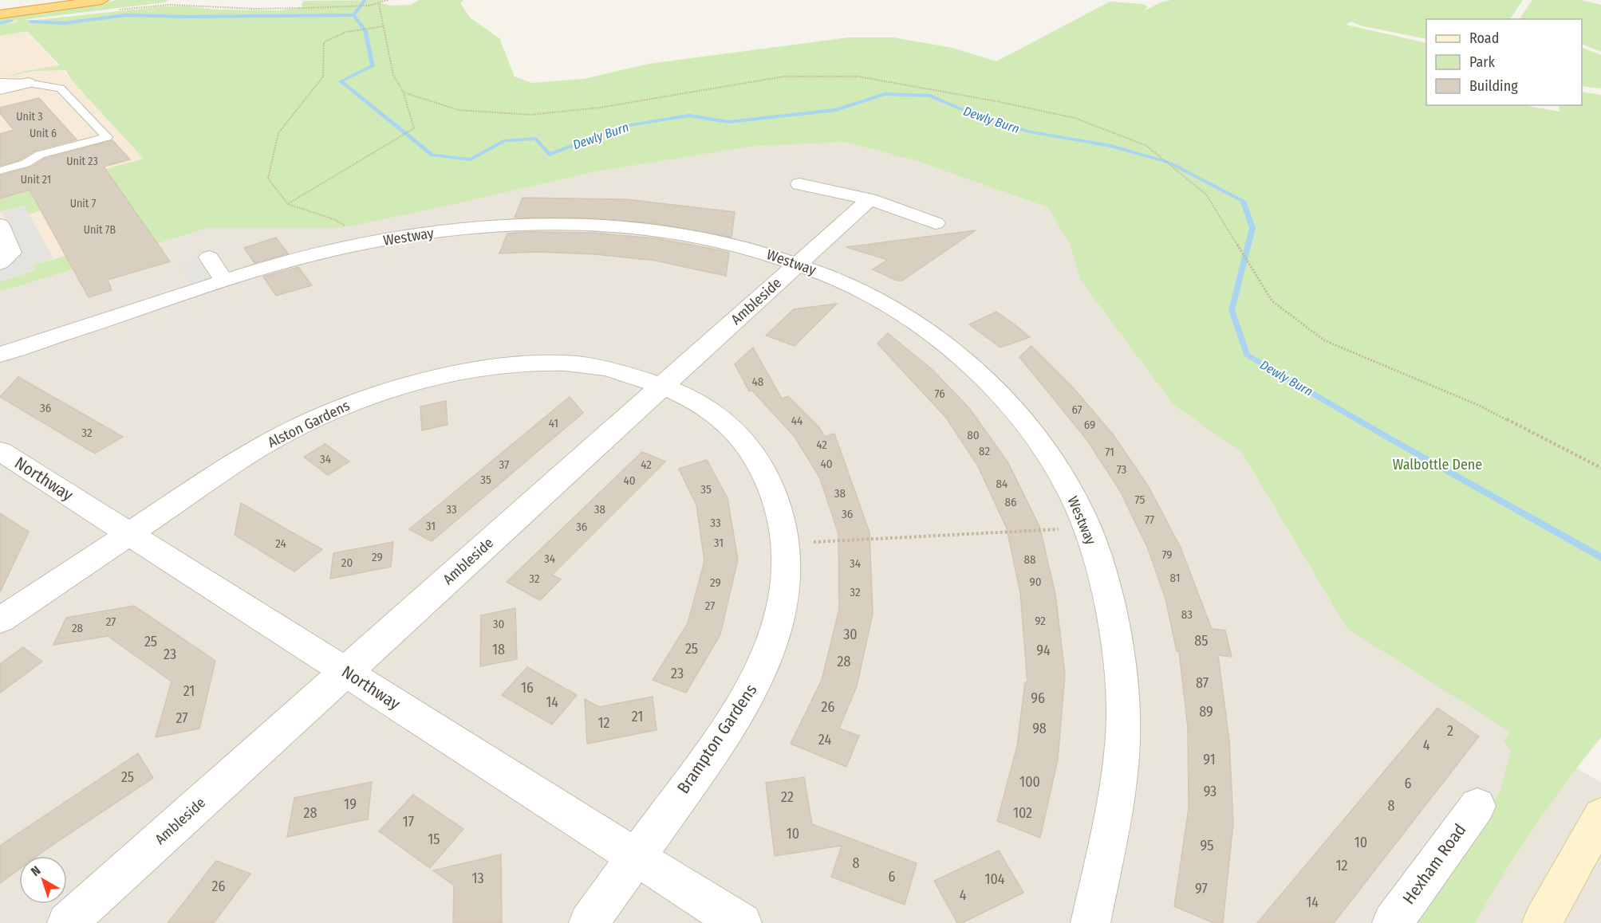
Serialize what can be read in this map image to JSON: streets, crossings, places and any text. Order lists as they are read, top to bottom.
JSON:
{
  "streets": {
    "street": [
      "Westway",
      "Ambleside",
      "Alston Gardens",
      "Northway",
      "Brampton Gardens",
      "Hexham Road"
    ]
  },
  "crossings": [
    ["Westway", "Ambleside"],
    ["Ambleside", "Alston Gardens"],
    ["Ambleside", "Northway"],
    ["Ambleside", "Brampton Gardens"],
    ["Alston Gardens", "Northway"],
    ["Alston Gardens", "Brampton Gardens"],
    ["Northway", "Brampton Gardens"]
  ],
  "water": ["Dewly Burn"],
  "parks": ["Walbottle Dene"],
  "house_numbers": [
    "Unit 3",
    "Unit 6",
    "Unit 23",
    "Unit 21",
    "Unit 7",
    "Unit 7B",
    "48",
    "76",
    "36",
    "67",
    "44",
    "41",
    "69",
    "32",
    "80",
    "42",
    "82",
    "71",
    "34",
    "40",
    "37",
    "42",
    "73",
    "35",
    "40",
    "84",
    "35",
    "38",
    "75",
    "86",
    "33",
    "38",
    "36",
    "77",
    "33",
    "31",
    "36",
    "31",
    "24",
    "79",
    "29",
    "34",
    "88",
    "20",
    "34",
    "81",
    "32",
    "90",
    "29",
    "32",
    "27",
    "83",
    "92",
    "27",
    "30",
    "28",
    "30",
    "85",
    "25",
    "25",
    "18",
    "94",
    "23",
    "28",
    "23",
    "87",
    "16",
    "21",
    "96",
    "14",
    "26",
    "89",
    "21",
    "27",
    "12",
    "98",
    "2",
    "24",
    "4",
    "91",
    "25",
    "100",
    "6",
    "93",
    "22",
    "19",
    "8",
    "28",
    "102",
    "17",
    "10",
    "15",
    "10",
    "95",
    "8",
    "12",
    "6",
    "13",
    "104",
    "26",
    "97",
    "4",
    "14"
  ],
  "legend": ["Road", "Park", "Building"],
  "north": "top left"
}
